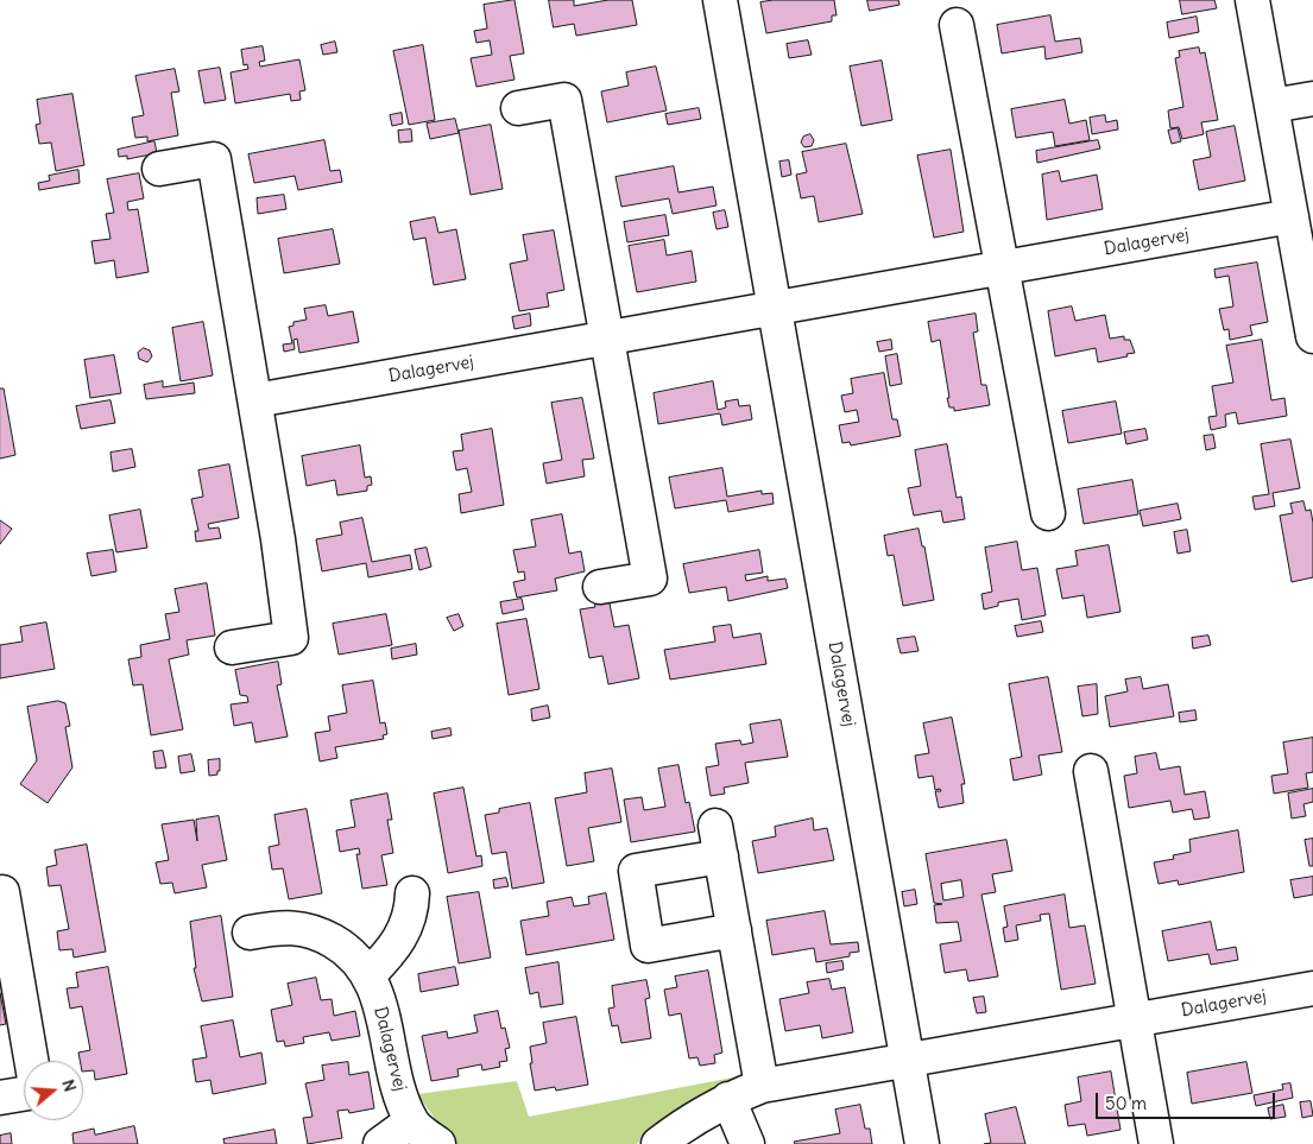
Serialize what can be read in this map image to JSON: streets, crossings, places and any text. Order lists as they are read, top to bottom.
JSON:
{
  "streets": {
    "street": ["Dalagervej"]
  },
  "scale_bar": "50 m",
  "north": "right"
}
